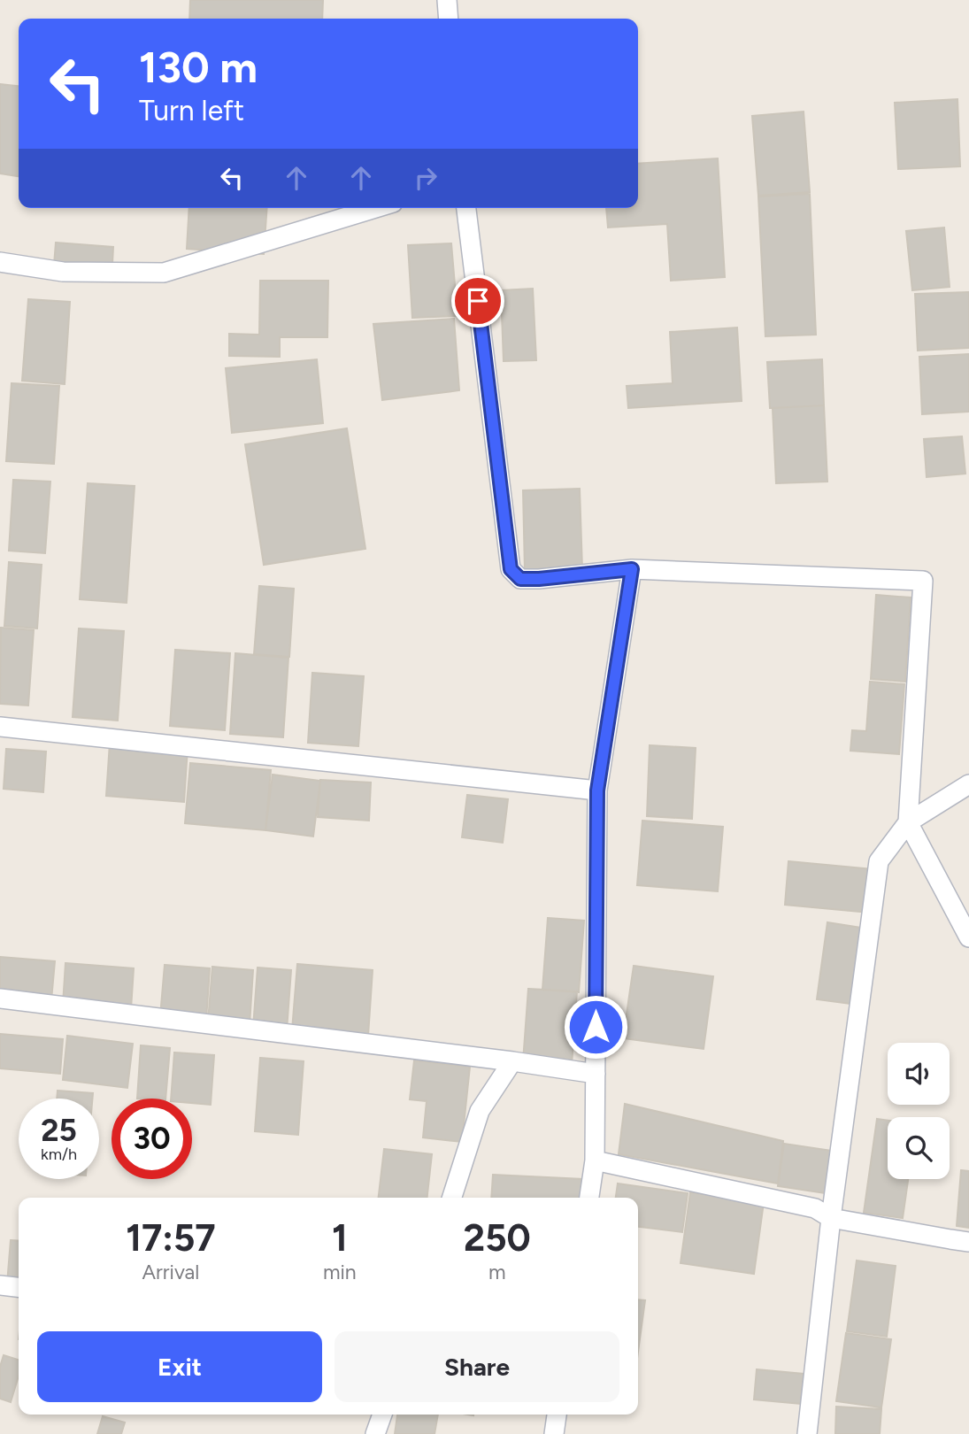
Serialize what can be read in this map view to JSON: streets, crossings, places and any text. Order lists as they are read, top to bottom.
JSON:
{
  "page": {
    "turn": ["130 m", "Turn left"],
    "speed": "25 km/h",
    "limit": "30",
    "eta": [
      "17:57",
      "Arrival",
      "1",
      "min",
      "250",
      "m"
    ],
    "buttons": ["Exit", "Share"]
  }
}
